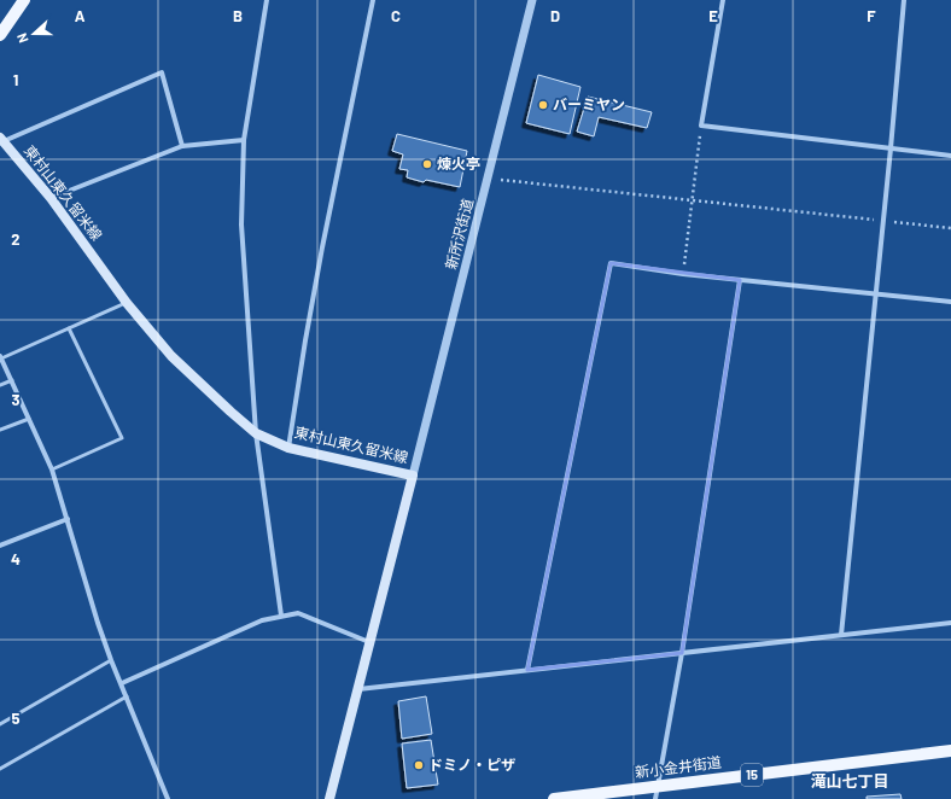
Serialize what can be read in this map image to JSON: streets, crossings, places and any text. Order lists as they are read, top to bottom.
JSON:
{
  "streets": {
    "main road": ["東村山東久留米線", "新小金井街道", "15"],
    "street": ["新所沢街道"]
  },
  "crossings": [
    ["東村山東久留米線", "新所沢街道"]
  ],
  "districts": ["滝山七丁目"],
  "places": ["バーミヤン", "煉火亭", "ドミノ・ピザ"],
  "north": "left",
  "grid": {
    "columns": [
      "A",
      "B",
      "C",
      "D",
      "E",
      "F"
    ],
    "rows": [
      "1",
      "2",
      "3",
      "4",
      "5"
    ]
  }
}
